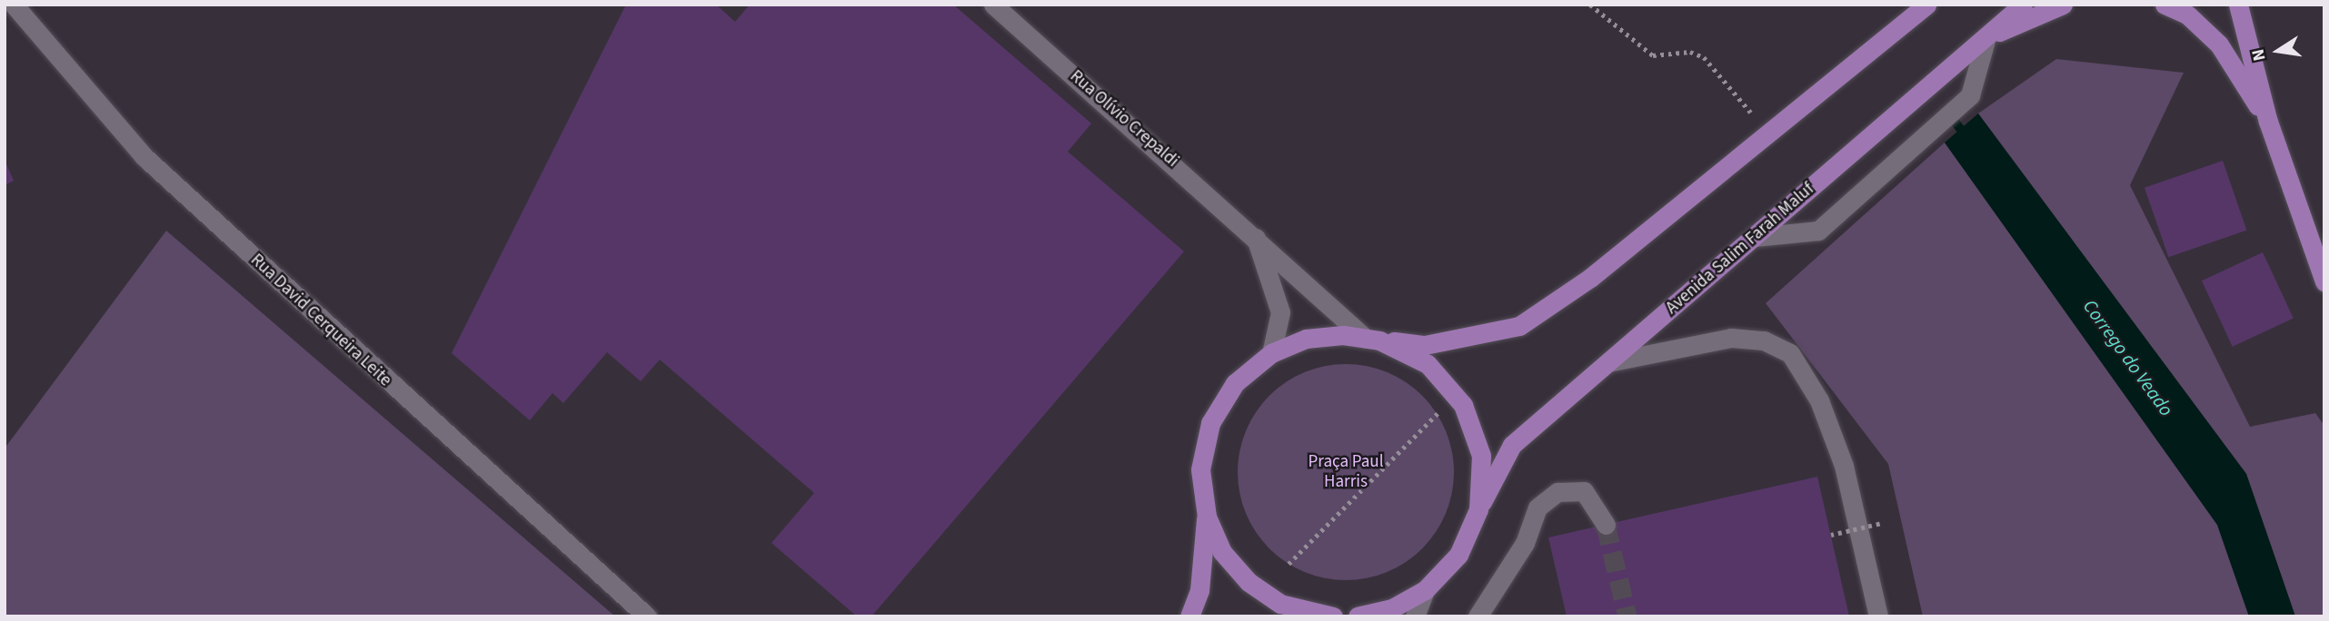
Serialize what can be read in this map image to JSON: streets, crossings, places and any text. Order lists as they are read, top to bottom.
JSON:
{
  "streets": {
    "main road": ["Avenida Salim Farah Maluf"],
    "street": ["Rua Olívio Crepaldi", "Rua David Cerqueira Leite"]
  },
  "water": ["Corrego do Veado"],
  "parks": ["Praça Paul Harris"],
  "north": "left"
}
